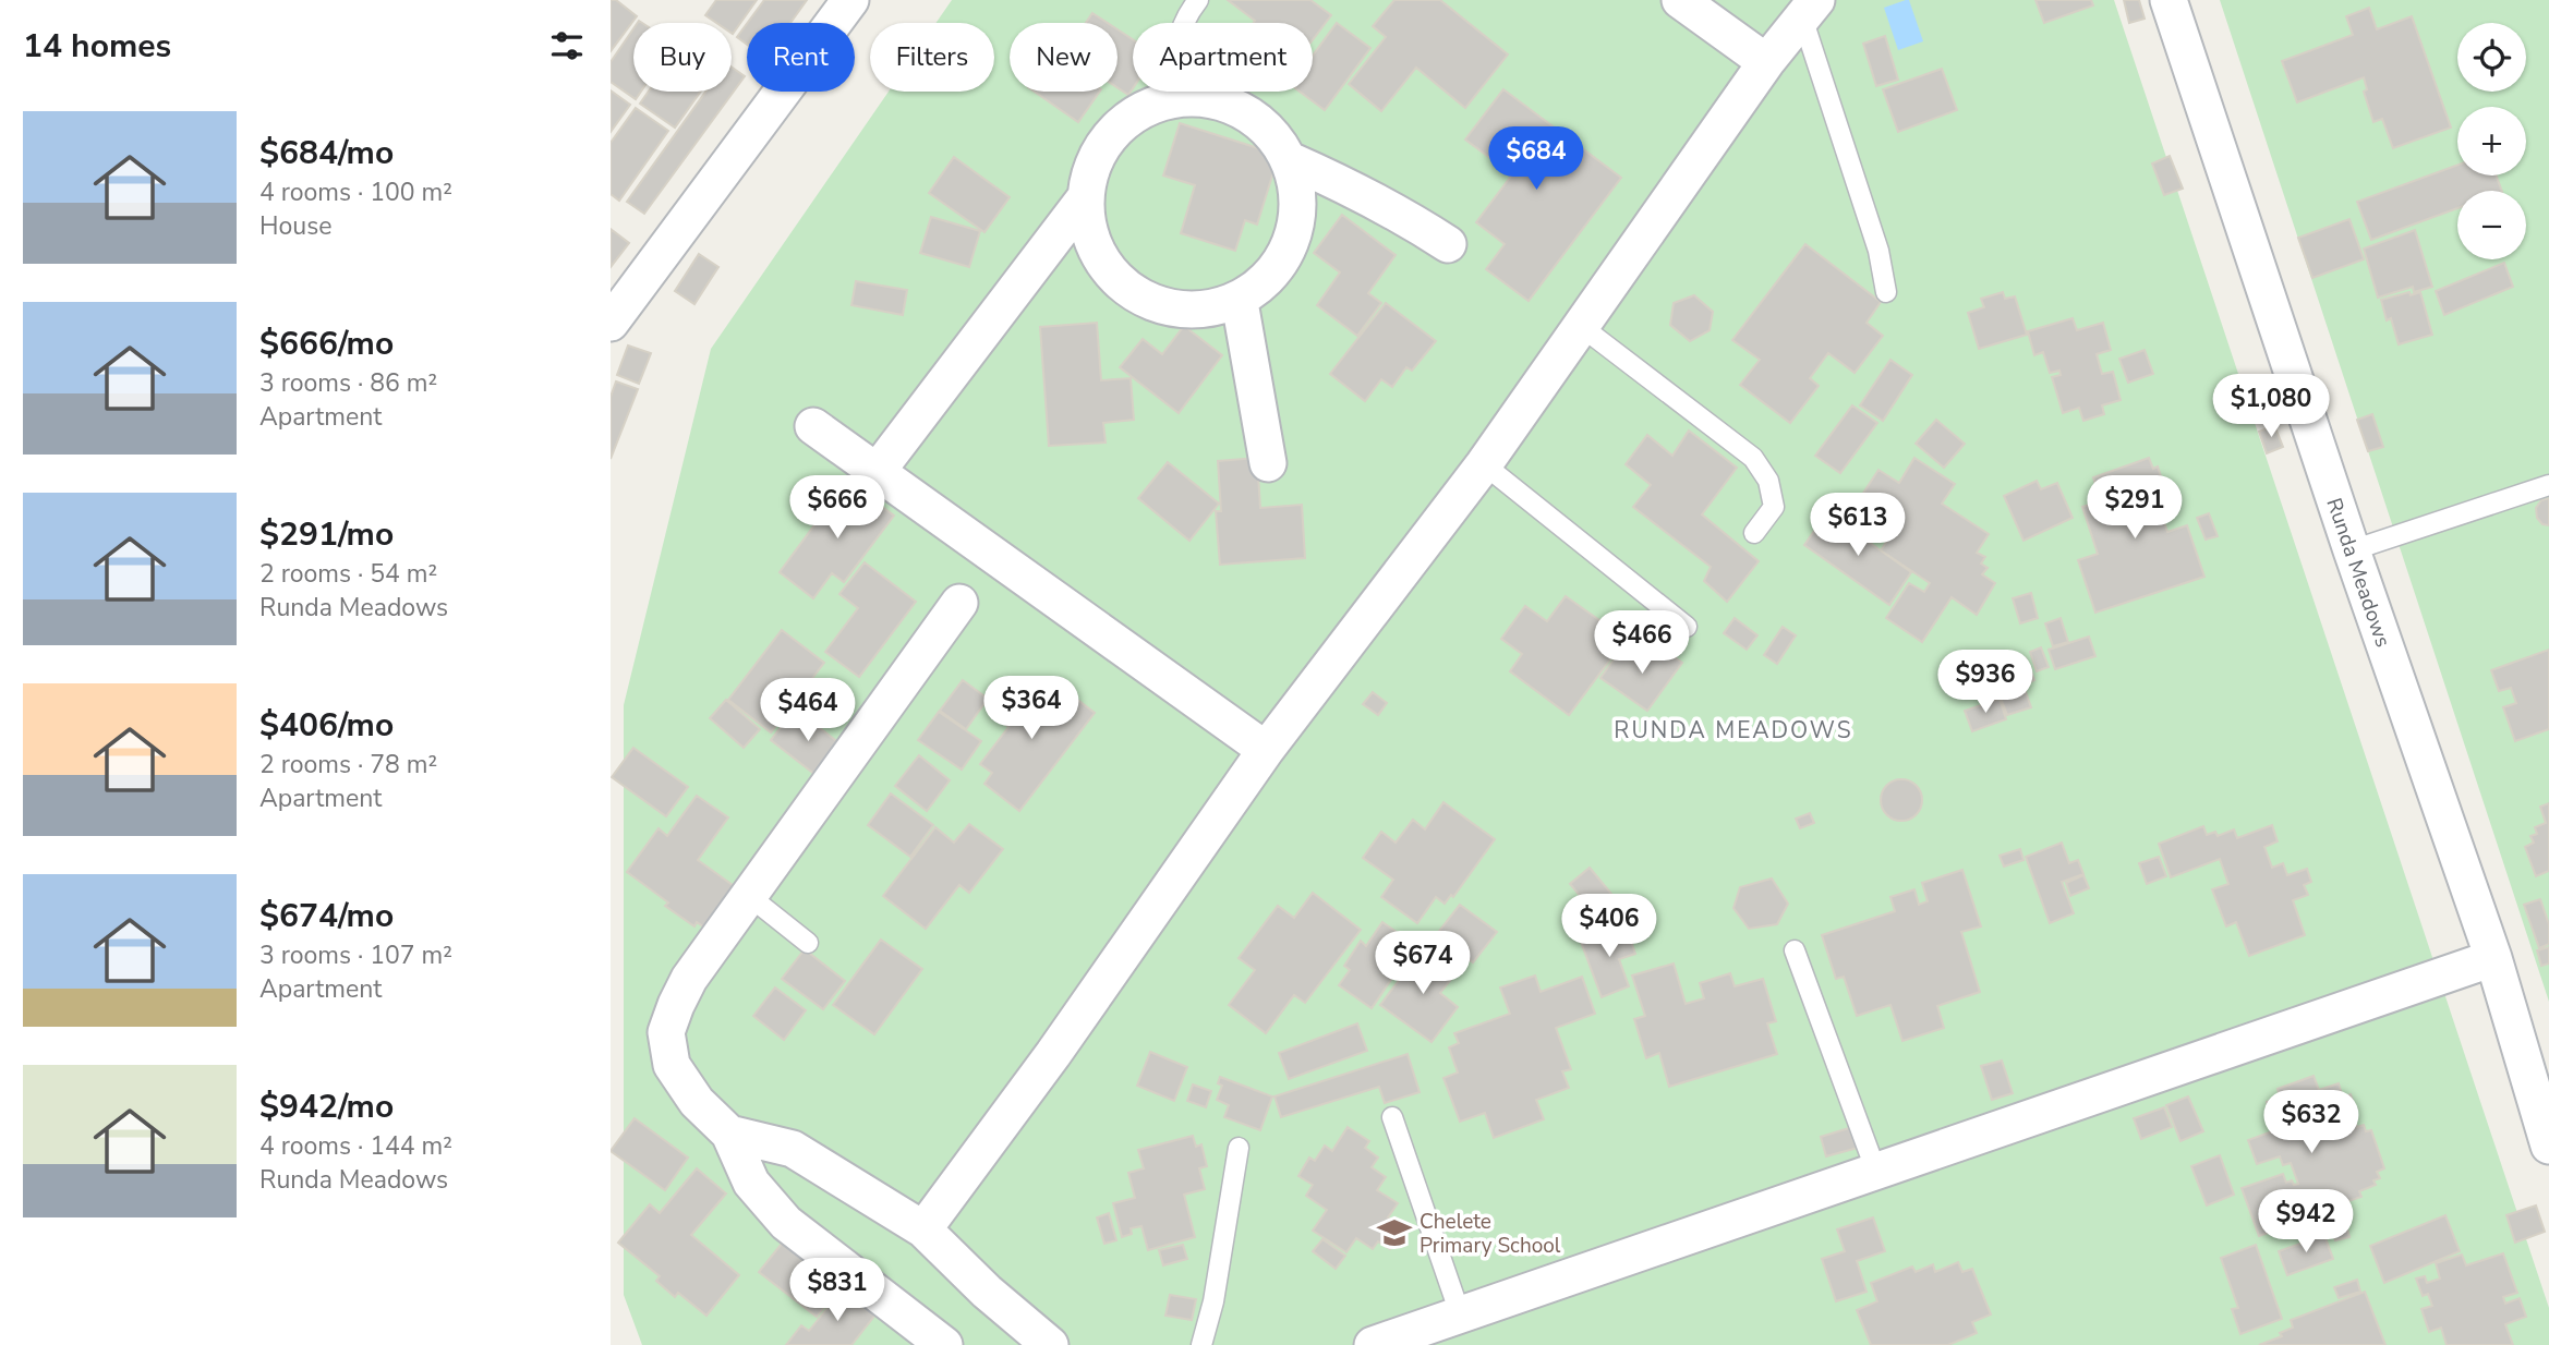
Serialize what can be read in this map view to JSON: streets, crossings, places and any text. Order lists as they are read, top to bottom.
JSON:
{
  "streets": {
    "street": ["Runda Meadows"]
  },
  "districts": ["RUNDA MEADOWS"],
  "places": {
    "school or university": ["Chelete Primary School"]
  },
  "page": {
    "heading": "14 homes",
    "map_buttons": ["+", "−"],
    "chip": [
      "Buy",
      "Rent",
      "Filters",
      "New",
      "Apartment"
    ],
    "list": [
      {
        "name": "$684/mo",
        "note": "4 rooms · 100 m² · House"
      },
      {
        "name": "$666/mo",
        "note": "3 rooms · 86 m² · Apartment"
      },
      {
        "name": "$291/mo",
        "note": "2 rooms · 54 m² · Runda Meadows"
      },
      {
        "name": "$406/mo",
        "note": "2 rooms · 78 m² · Apartment"
      },
      {
        "name": "$674/mo",
        "note": "3 rooms · 107 m² · Apartment"
      },
      {
        "name": "$942/mo",
        "note": "4 rooms · 144 m² · Runda Meadows"
      }
    ],
    "price": [
      "$684",
      "$1,080",
      "$666",
      "$291",
      "$613",
      "$466",
      "$936",
      "$364",
      "$464",
      "$406",
      "$674",
      "$632",
      "$942",
      "$831"
    ]
  }
}
